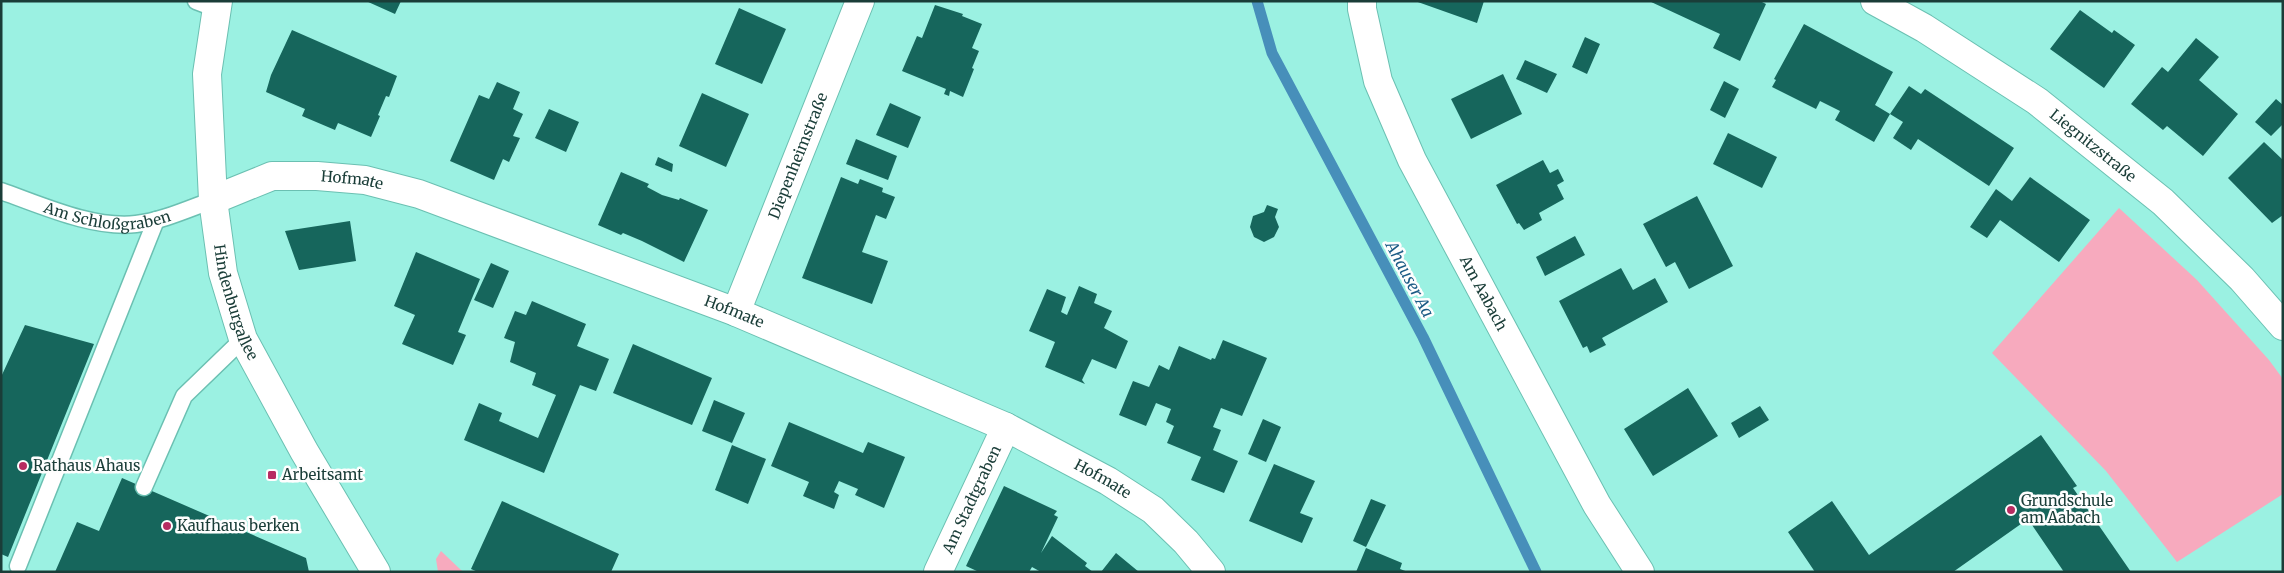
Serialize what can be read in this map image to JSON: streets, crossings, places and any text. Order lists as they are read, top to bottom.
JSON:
{
  "streets": {
    "street": [
      "Liegnitzstraße",
      "Diepenheimstraße",
      "Hofmate",
      "Am Aabach",
      "Hindenburgallee",
      "Am Stadtgraben"
    ],
    "lane": ["Am Schloßgraben"]
  },
  "crossings": [
    ["Diepenheimstraße", "Hofmate"],
    ["Hofmate", "Am Schloßgraben"],
    ["Hofmate", "Hindenburgallee"],
    ["Hofmate", "Am Stadtgraben"],
    ["Am Schloßgraben", "Hindenburgallee"]
  ],
  "water": ["Ahauser Aa"],
  "places": {
    "other": ["Rathaus Ahaus", "Grundschule am Aabach", "Kaufhaus berken"],
    "transit": ["Arbeitsamt"]
  }
}
